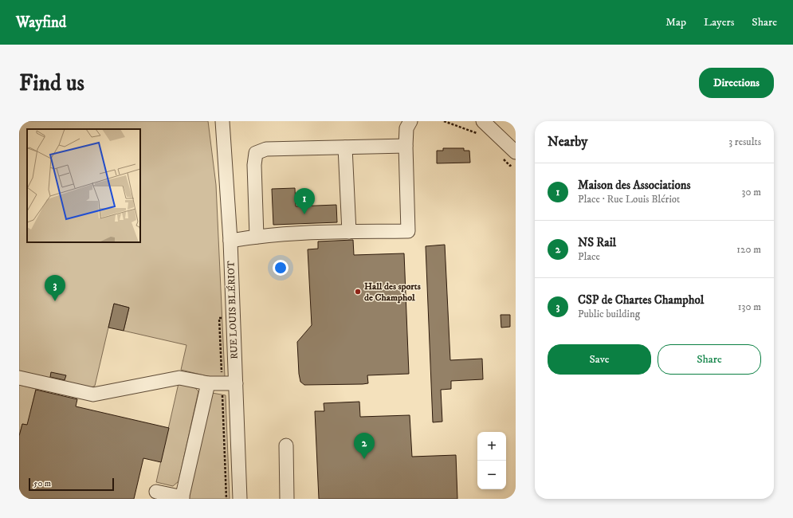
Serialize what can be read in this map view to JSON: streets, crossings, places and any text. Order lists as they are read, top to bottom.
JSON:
{
  "streets": {
    "street": ["RUE LOUIS BLÉRIOT"]
  },
  "places": ["Hall des sports de Champhol"],
  "scale_bar": "50 m",
  "page": {
    "header": "Wayfind",
    "nav": ["Map", "Layers", "Share"],
    "buttons": [
      "Directions",
      ["Save", "Share"]
    ],
    "title": "Find us",
    "heading": ["Nearby", "3 results"],
    "list": [
      {
        "mark": "1",
        "name": "Maison des Associations",
        "note": "Place · Rue Louis Blériot",
        "value": "30 m"
      },
      {
        "mark": "2",
        "name": "NS Rail",
        "note": "Place",
        "value": "120 m"
      },
      {
        "mark": "3",
        "name": "CSP de Chartes Champhol",
        "note": "Public building",
        "value": "130 m"
      }
    ],
    "pins": ["1", "3", "2"],
    "map_buttons": ["+", "−"],
    "scale": "50 m"
  }
}
